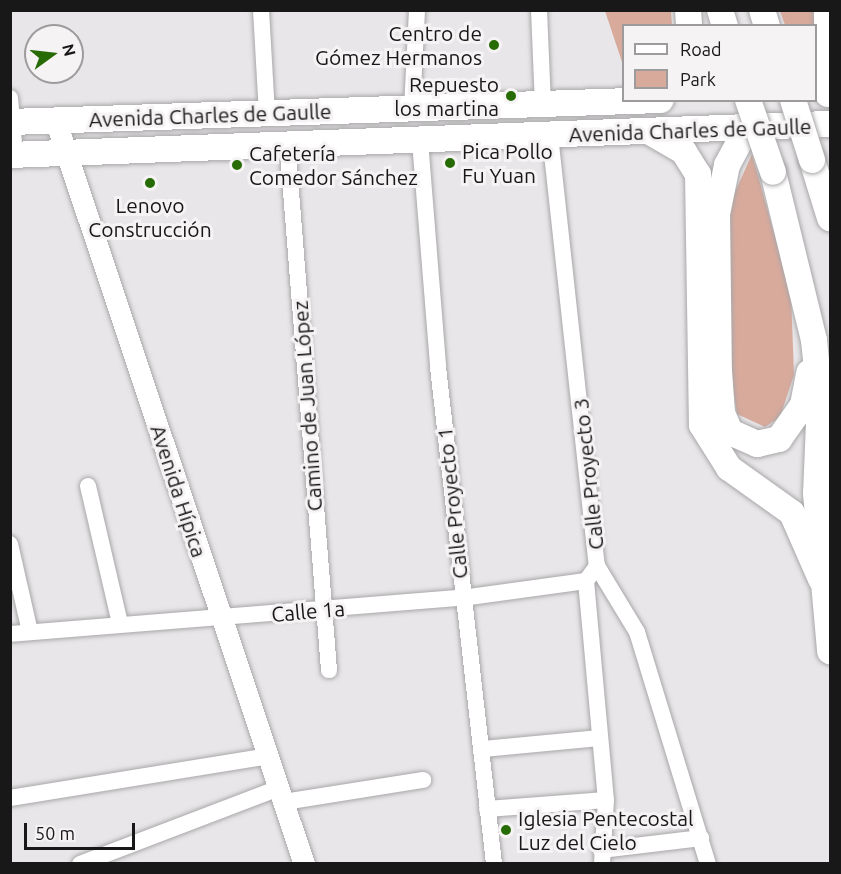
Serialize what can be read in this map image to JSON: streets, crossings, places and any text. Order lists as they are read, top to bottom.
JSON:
{
  "streets": {
    "main road": ["Avenida Charles de Gaulle"],
    "street": [
      "Camino de Juan López",
      "Calle Proyecto 3",
      "Avenida Hípica",
      "Calle Proyecto 1",
      "Calle 1a"
    ]
  },
  "crossings": [
    ["Avenida Charles de Gaulle", "Camino de Juan López"],
    ["Avenida Charles de Gaulle", "Calle Proyecto 3"],
    ["Avenida Charles de Gaulle", "Avenida Hípica"],
    ["Avenida Charles de Gaulle", "Calle Proyecto 1"],
    ["Camino de Juan López", "Calle 1a"],
    ["Avenida Hípica", "Calle 1a"],
    ["Calle Proyecto 1", "Calle 1a"]
  ],
  "places": [
    "Centro de Gómez Hermanos",
    "Repuesto los martina",
    "Pica Pollo Fu Yuan",
    "Cafetería Comedor Sánchez",
    "Lenovo Construcción",
    "Iglesia Pentecostal Luz del Cielo"
  ],
  "legend": ["Road", "Park"],
  "scale_bar": "50 m",
  "north": "right"
}
